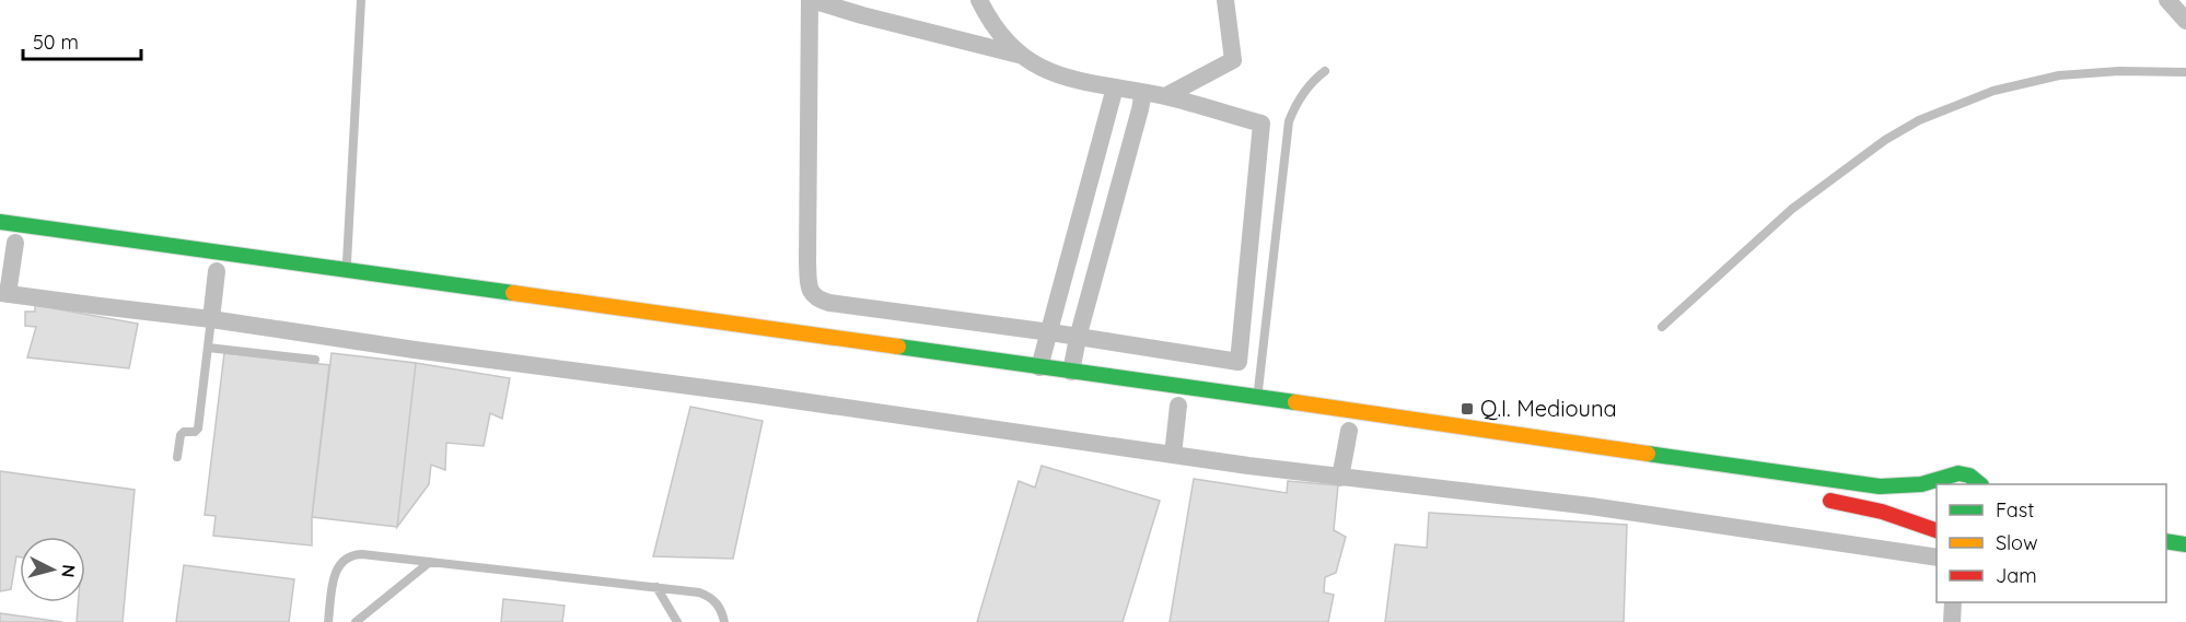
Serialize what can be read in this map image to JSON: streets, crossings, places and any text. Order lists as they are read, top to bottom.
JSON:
{
  "places": {
    "transit": ["Q.I. Mediouna"]
  },
  "legend": ["Fast", "Slow", "Jam"],
  "scale_bar": "50 m",
  "north": "right"
}
